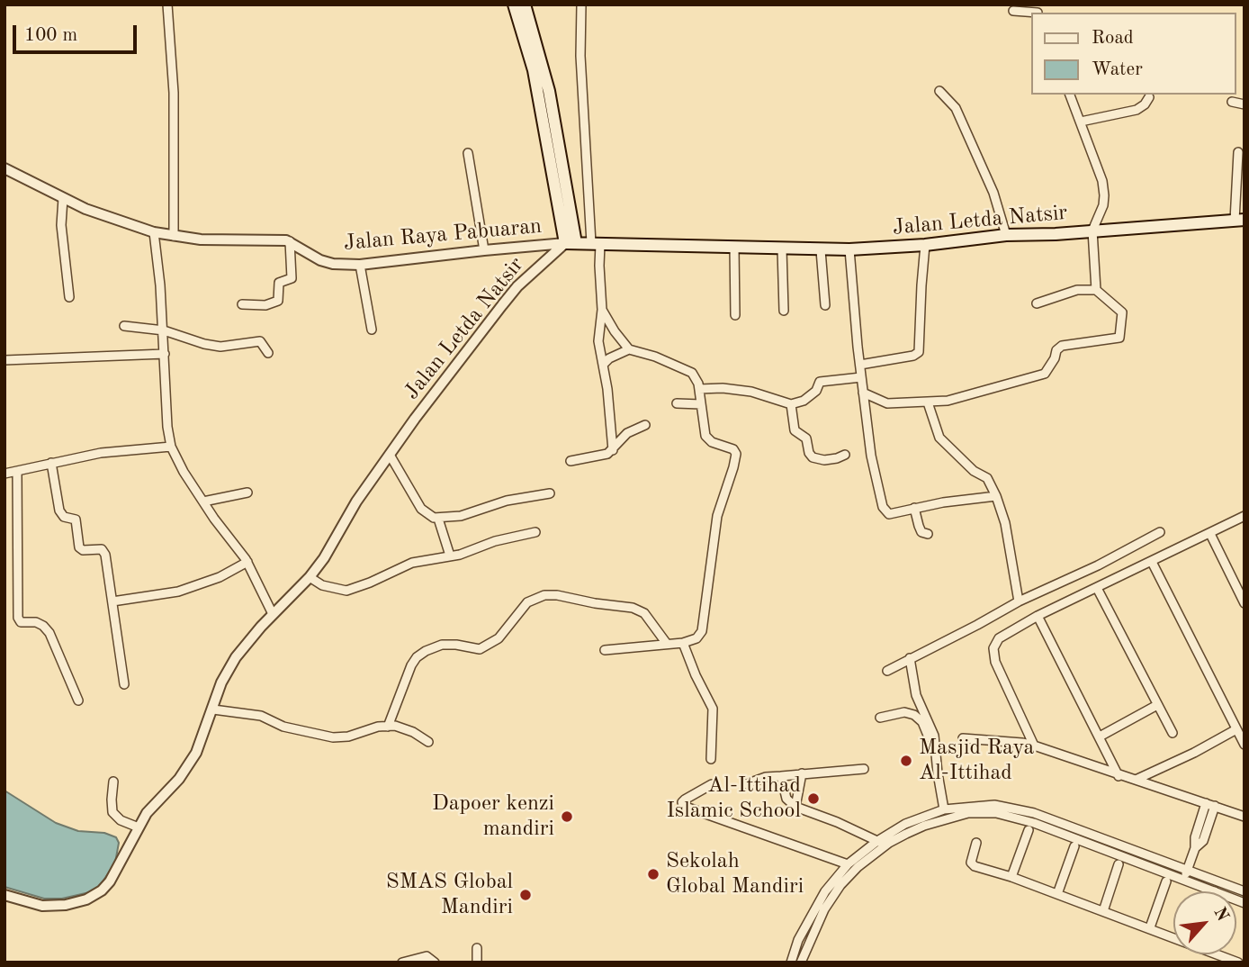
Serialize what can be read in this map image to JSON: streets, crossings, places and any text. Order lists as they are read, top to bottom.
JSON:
{
  "streets": {
    "main road": ["Jalan Letda Natsir"],
    "street": ["Jalan Raya Pabuaran"]
  },
  "crossings": [
    ["Jalan Letda Natsir", "Jalan Raya Pabuaran"]
  ],
  "places": [
    "Masjid Raya Al-Ittihad",
    "Al-Ittihad Islamic School",
    "Dapoer kenzi mandiri",
    "Sekolah Global Mandiri",
    "SMAS Global Mandiri"
  ],
  "legend": ["Road", "Water"],
  "scale_bar": "100 m",
  "north": "top right"
}
